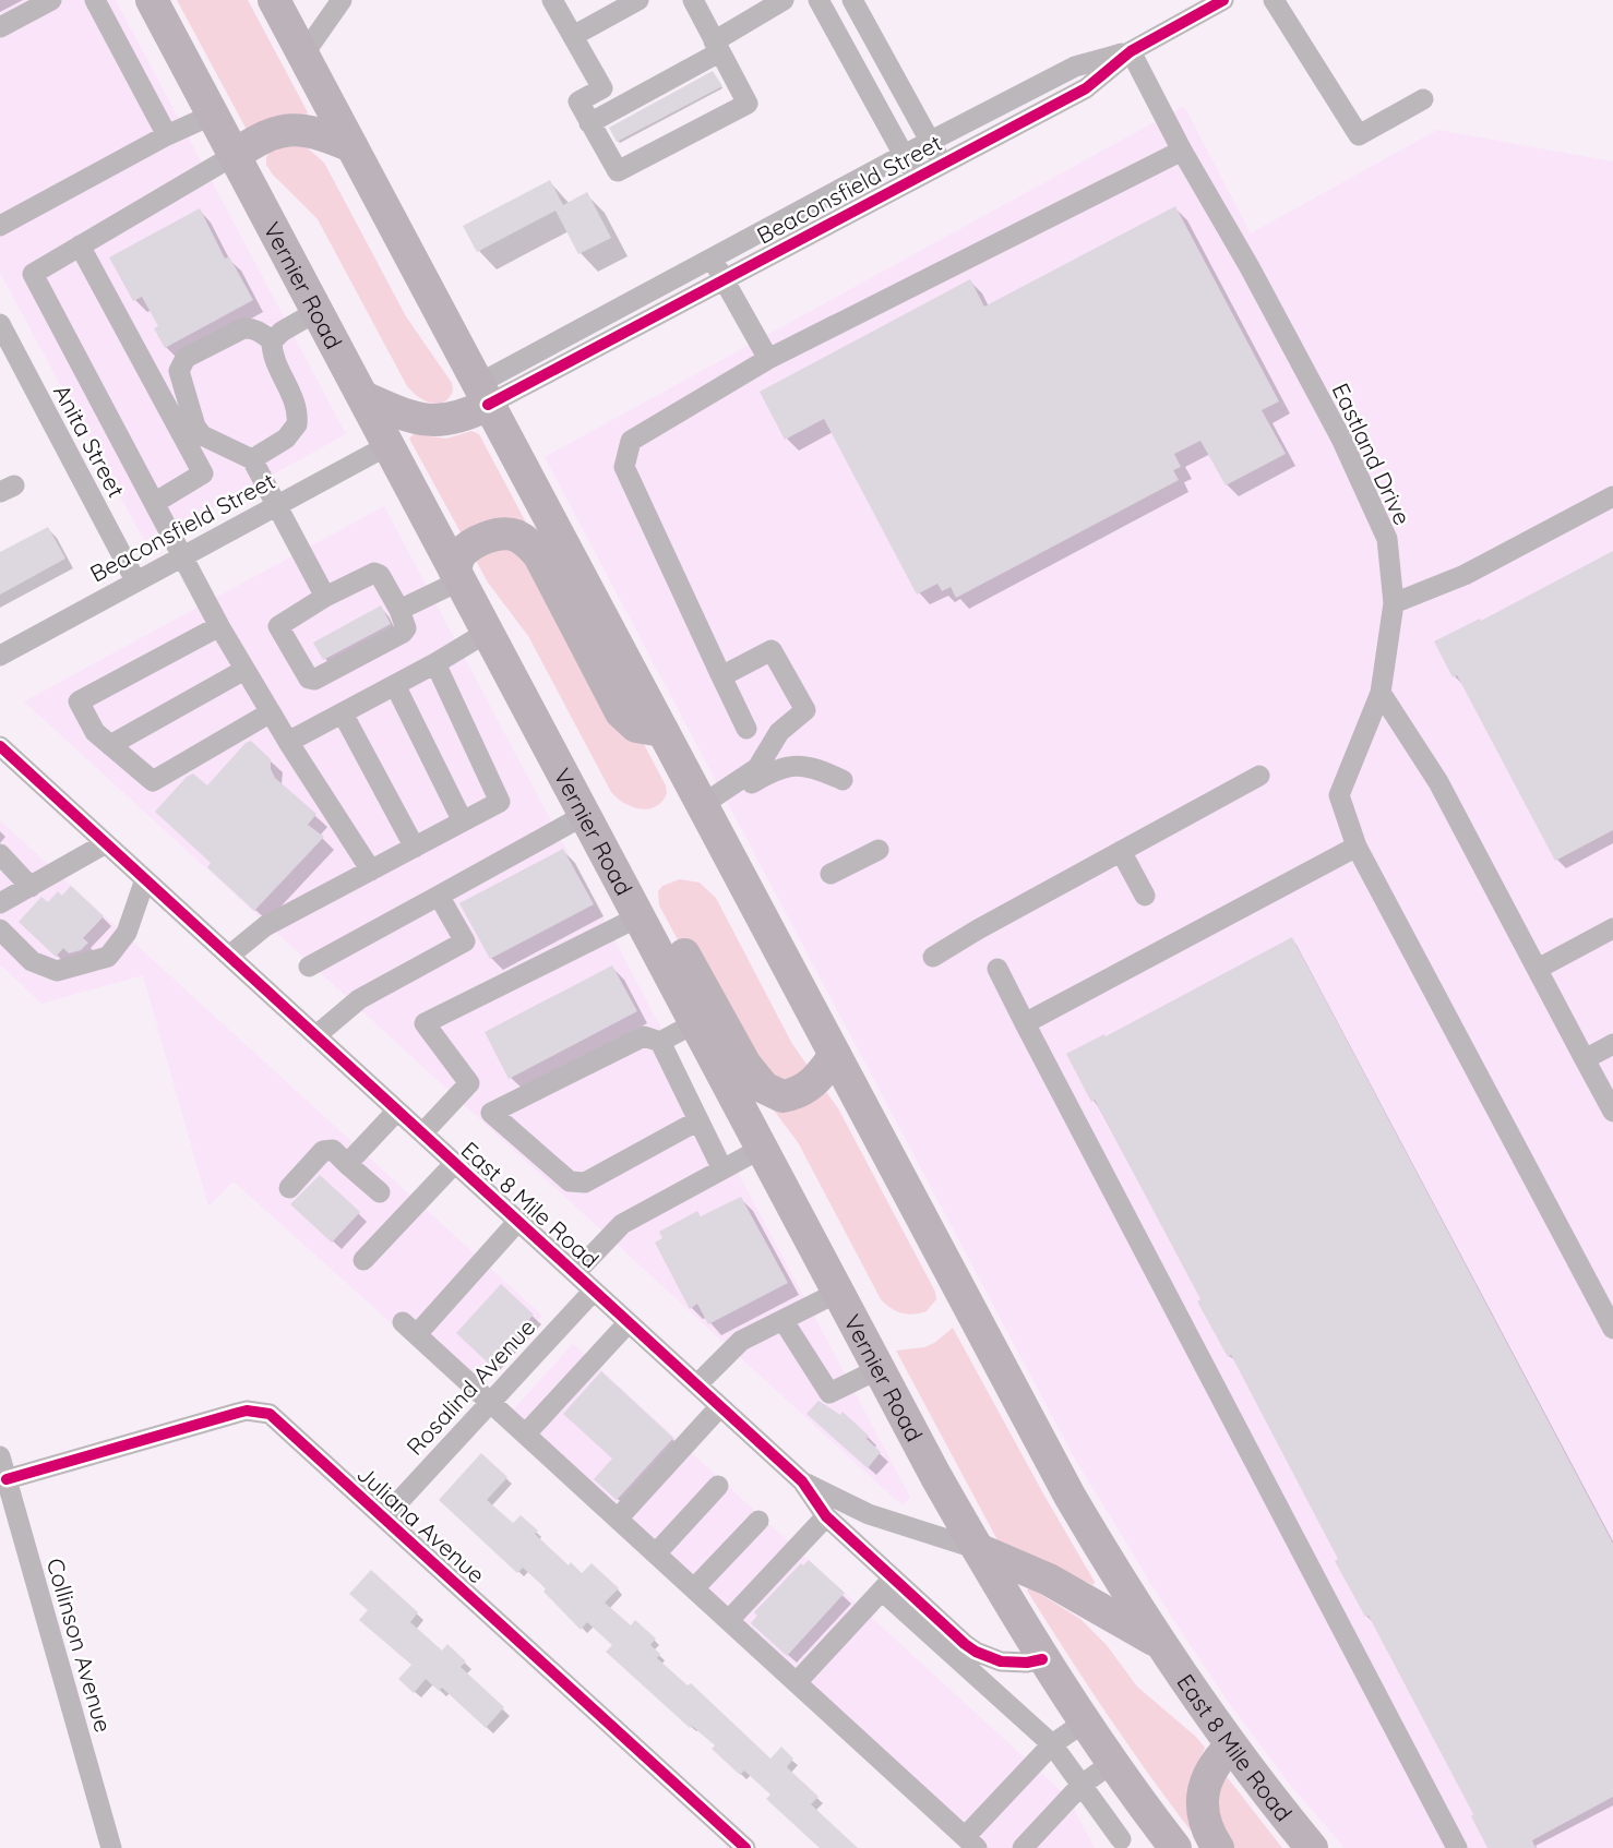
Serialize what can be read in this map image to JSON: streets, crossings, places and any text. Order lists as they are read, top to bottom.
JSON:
{
  "streets": {
    "highway": ["Vernier Road", "East 8 Mile Road"],
    "street": [
      "Beaconsfield Street",
      "Anita Street",
      "Eastland Drive",
      "Rosalind Avenue",
      "Juliana Avenue",
      "Collinson Avenue"
    ]
  },
  "crossings": [
    ["Beaconsfield Street", "Vernier Road"],
    ["Beaconsfield Street", "Anita Street"],
    ["Beaconsfield Street", "Eastland Drive"],
    ["Vernier Road", "East 8 Mile Road"],
    ["East 8 Mile Road", "Rosalind Avenue"],
    ["Rosalind Avenue", "Juliana Avenue"],
    ["Juliana Avenue", "Collinson Avenue"]
  ]
}
